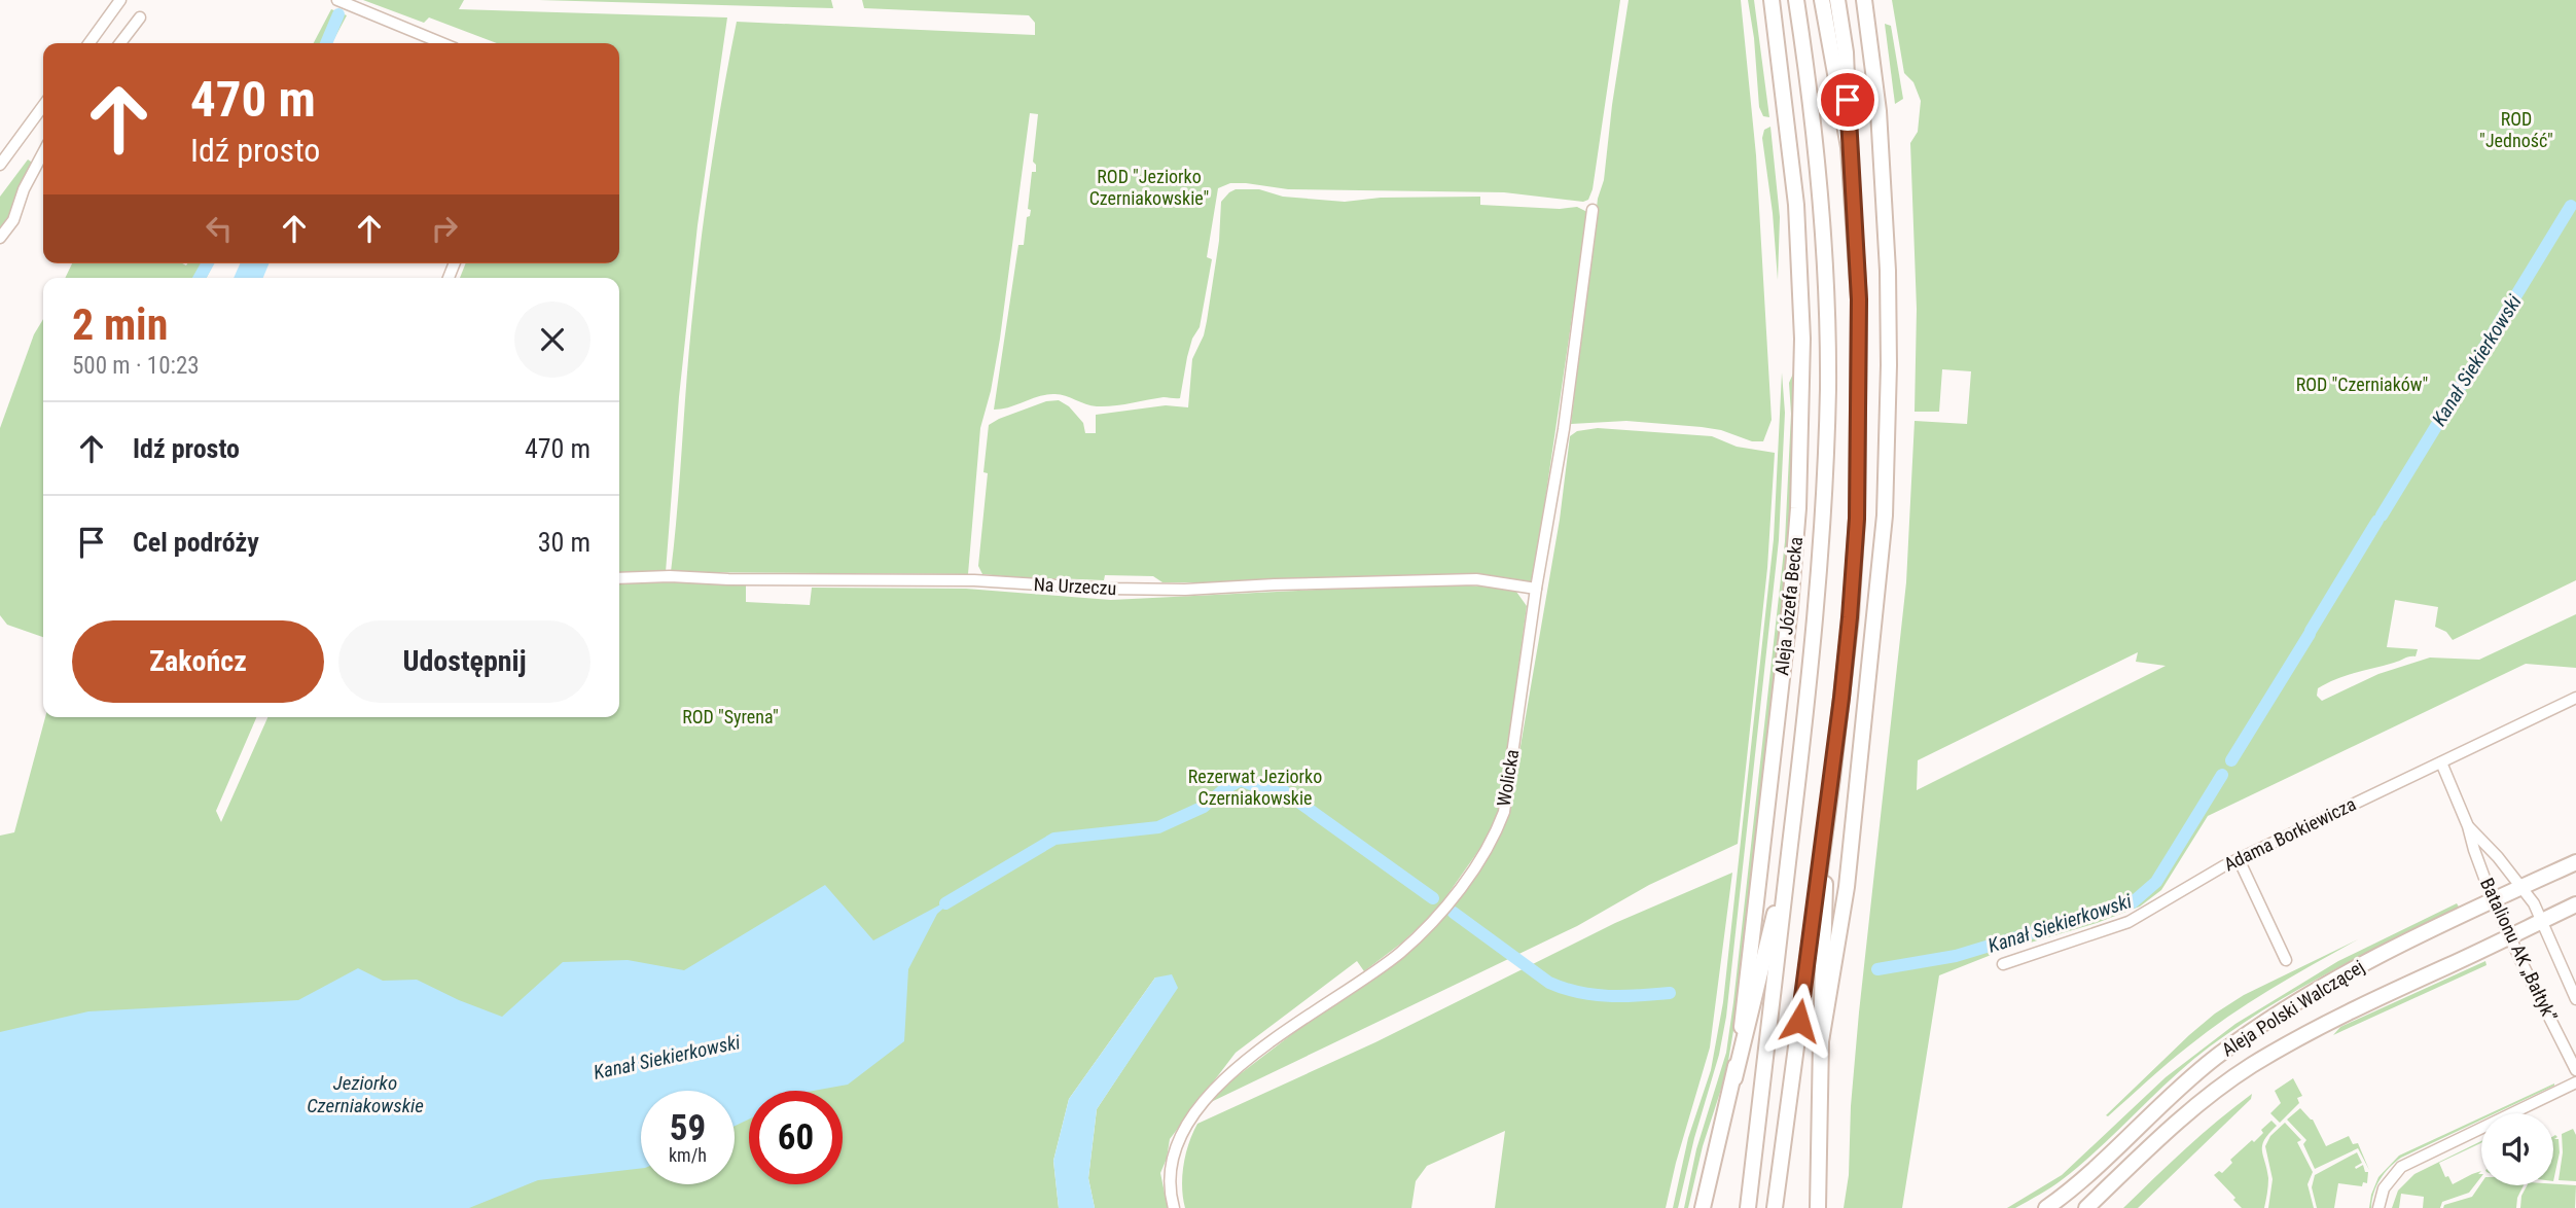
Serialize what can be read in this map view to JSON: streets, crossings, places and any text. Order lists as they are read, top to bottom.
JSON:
{
  "streets": {
    "main road": ["Aleja Józefa Becka", "Aleja Polski Walczącej"],
    "street": [
      "Na Urzeczu",
      "Wolicka",
      "Adama Borkiewicza",
      "Batalionu AK „Bałtyk”"
    ]
  },
  "crossings": [
    ["Na Urzeczu", "Wolicka"],
    ["Adama Borkiewicza", "Batalionu AK „Bałtyk”"],
    ["Batalionu AK „Bałtyk”", "Aleja Polski Walczącej"]
  ],
  "water": ["Kanał Siekierkowski", "Jeziorko Czerniakowskie"],
  "parks": [
    "ROD \"Jedność\"",
    "ROD \"Jeziorko Czerniakowskie\"",
    "ROD \"Czerniaków\"",
    "ROD \"Syrena\"",
    "Rezerwat Jeziorko Czerniakowskie"
  ],
  "page": {
    "turn": ["470 m", "Idź prosto"],
    "heading": ["2 min", "500 m · 10:23"],
    "list": [
      {
        "name": "Idź prosto",
        "value": "470 m"
      },
      {
        "name": "Cel podróży",
        "value": "30 m"
      }
    ],
    "buttons": ["Zakończ", "Udostępnij"],
    "speed": "59 km/h",
    "limit": "60"
  }
}
